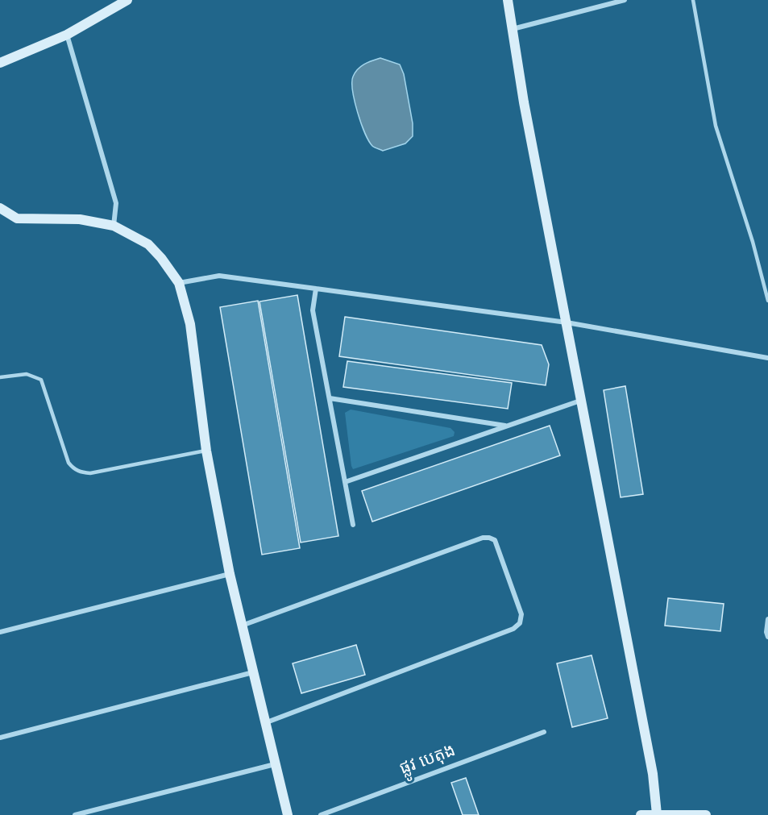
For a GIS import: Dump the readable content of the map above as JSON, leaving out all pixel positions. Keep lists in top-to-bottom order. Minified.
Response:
{"streets":{"street":["ផ្លូវ បេតុង"]}}
